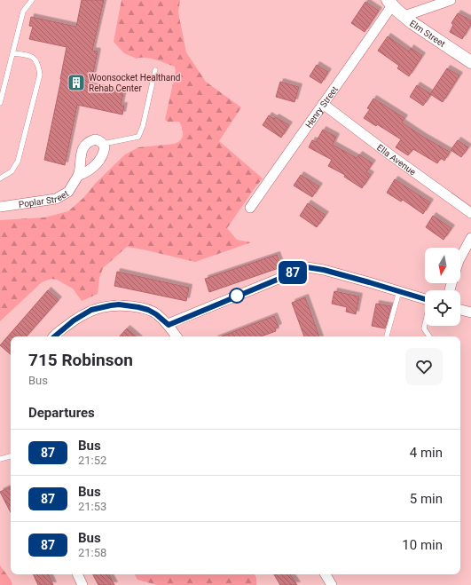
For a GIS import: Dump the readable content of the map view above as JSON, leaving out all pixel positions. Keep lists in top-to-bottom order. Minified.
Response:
{"streets":{"street":["Elm Street","Henry Street","Ella Avenue","Poplar Street"]},"crossings":[["Elm Street","Henry Street"],["Henry Street","Ella Avenue"]],"places":{"building":["Woonsocket Healthand Rehab Center"]},"lines":["bus line 87"],"north":"bottom","page":{"on_map":"87","heading":[["715 Robinson","Bus"],"Departures"],"list":[{"mark":"87","name":"Bus","note":"21:52","value":"4 min"},{"mark":"87","name":"Bus","note":"21:53","value":"5 min"},{"mark":"87","name":"Bus","note":"21:58","value":"10 min"}]}}
